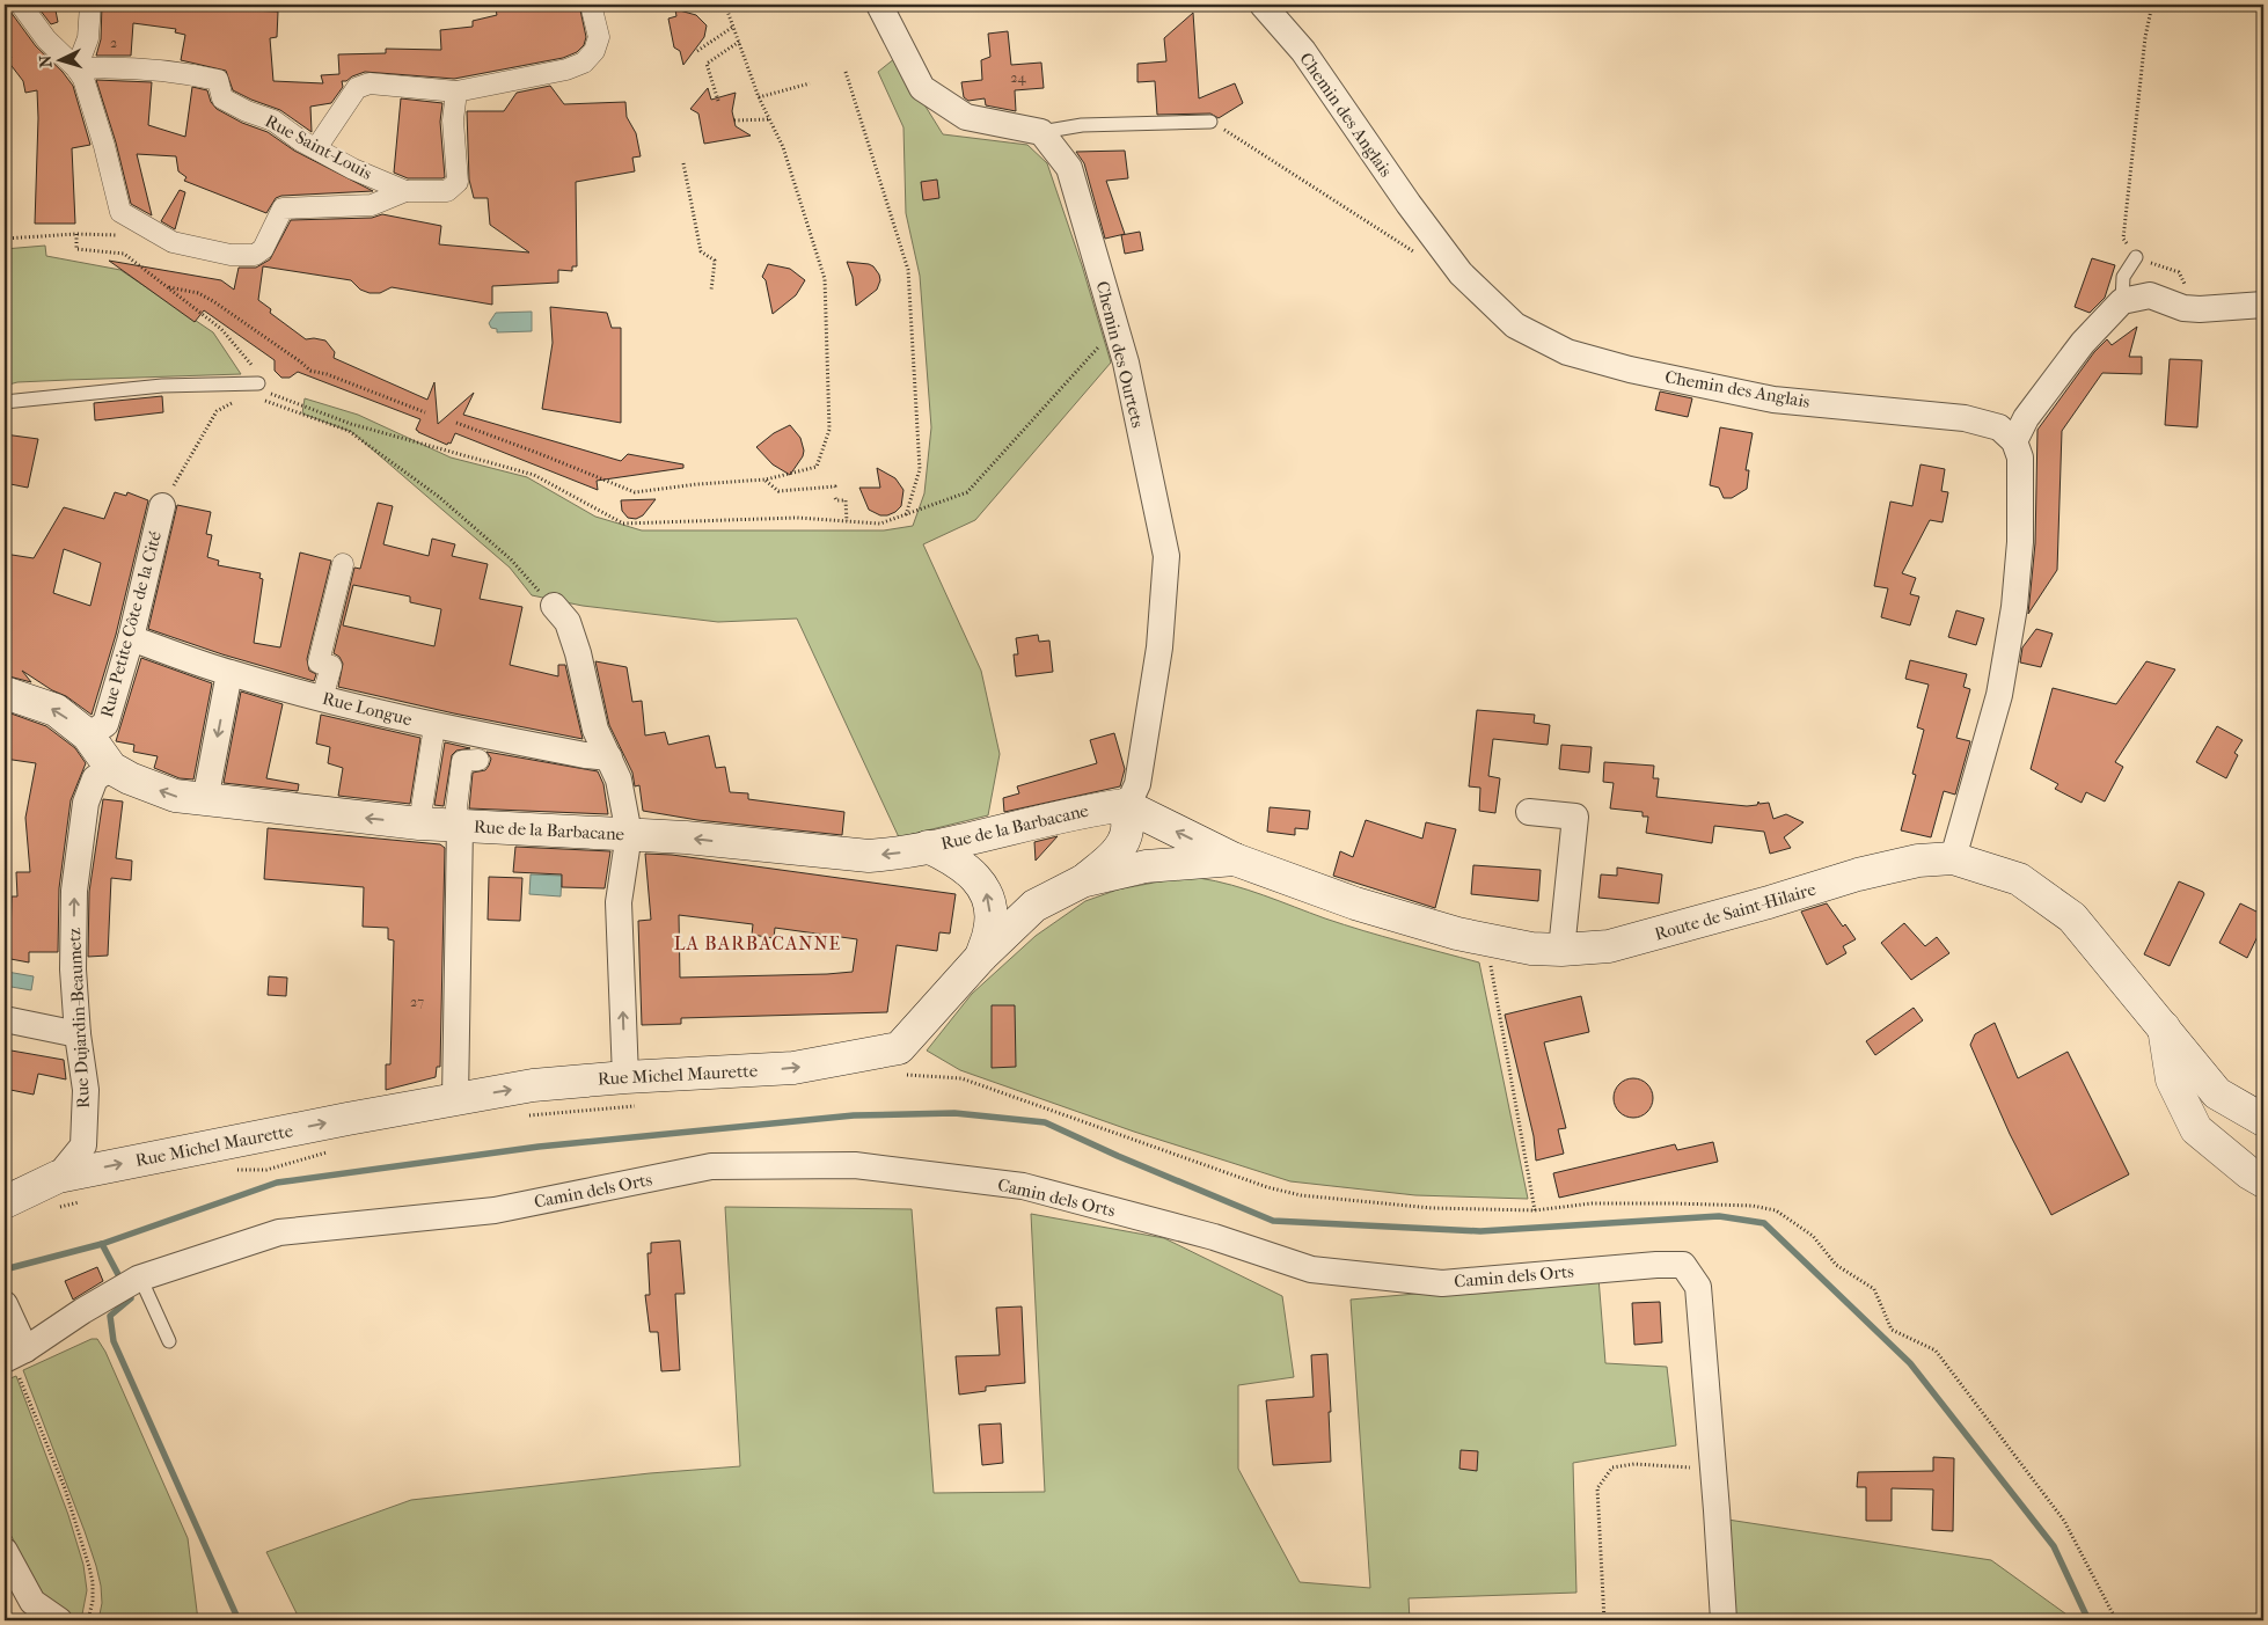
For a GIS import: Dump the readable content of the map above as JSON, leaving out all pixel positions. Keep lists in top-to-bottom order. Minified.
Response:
{"streets":{"main road":["Rue de la Barbacane","Route de Saint-Hilaire","Rue Dujardin-Beaumetz","Rue Michel Maurette"],"street":["Chemin des Anglais","Rue Saint-Louis","Chemin des Ourtets","Rue Petite Côte de la Cité","Rue Longue","Camin dels Orts"]},"crossings":[["Chemin des Ourtets","Rue de la Barbacane"],["Chemin des Ourtets","Route de Saint-Hilaire"],["Rue Petite Côte de la Cité","Rue Longue"],["Rue Petite Côte de la Cité","Rue de la Barbacane"],["Rue de la Barbacane","Route de Saint-Hilaire"],["Rue de la Barbacane","Rue Dujardin-Beaumetz"],["Route de Saint-Hilaire","Rue Michel Maurette"],["Rue Dujardin-Beaumetz","Rue Michel Maurette"]],"one_way":["Rue de la Barbacane","Rue Dujardin-Beaumetz","Rue Michel Maurette"],"districts":["LA BARBACANNE"],"house_numbers":["2","24","27"],"north":"left"}
